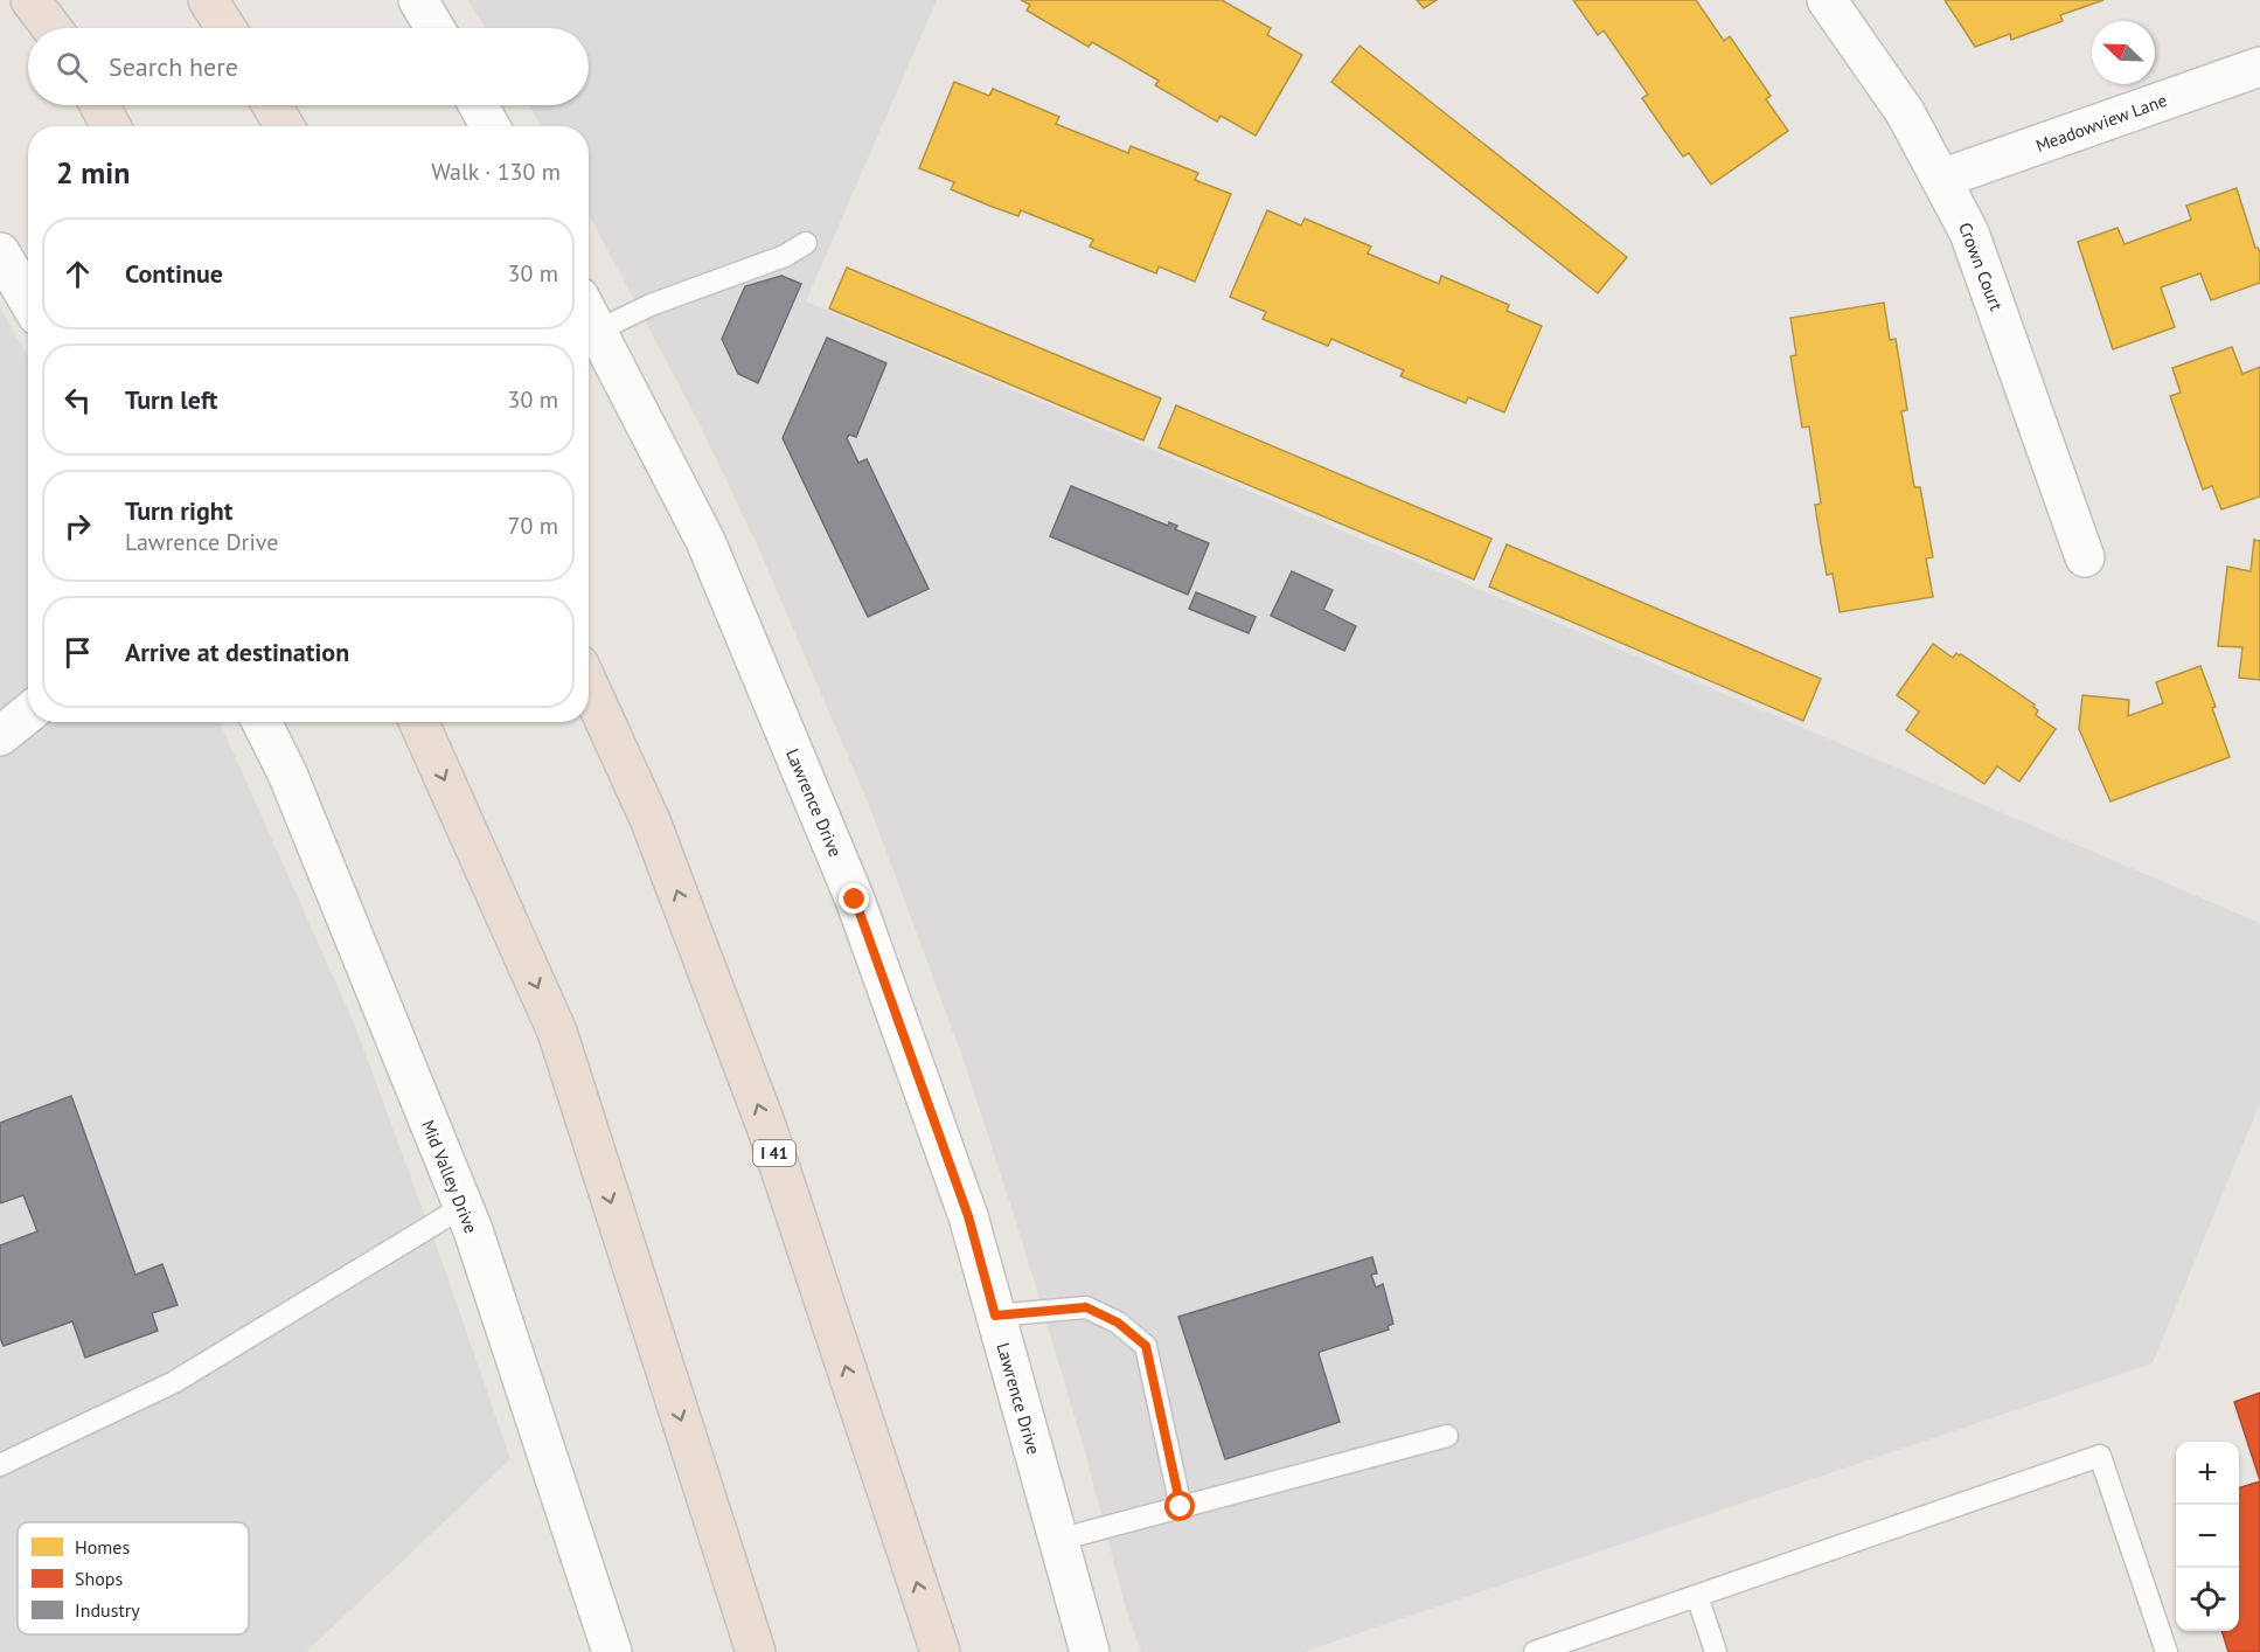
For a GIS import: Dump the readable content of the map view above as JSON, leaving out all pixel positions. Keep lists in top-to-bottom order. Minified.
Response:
{"streets":{"highway":["I 41"],"street":["Meadowview Lane","Crown Court","Lawrence Drive","Mid Valley Drive"]},"crossings":[["Meadowview Lane","Crown Court"]],"legend":["Homes","Shops","Industry"],"north":"top left","page":{"search":"Search here","heading":["2 min","Walk · 130 m"],"list":[["Continue","30 m"],["Turn left","30 m"],["Turn right","Lawrence Drive","70 m"],"Arrive at destination"],"map_buttons":["+","−"]}}
